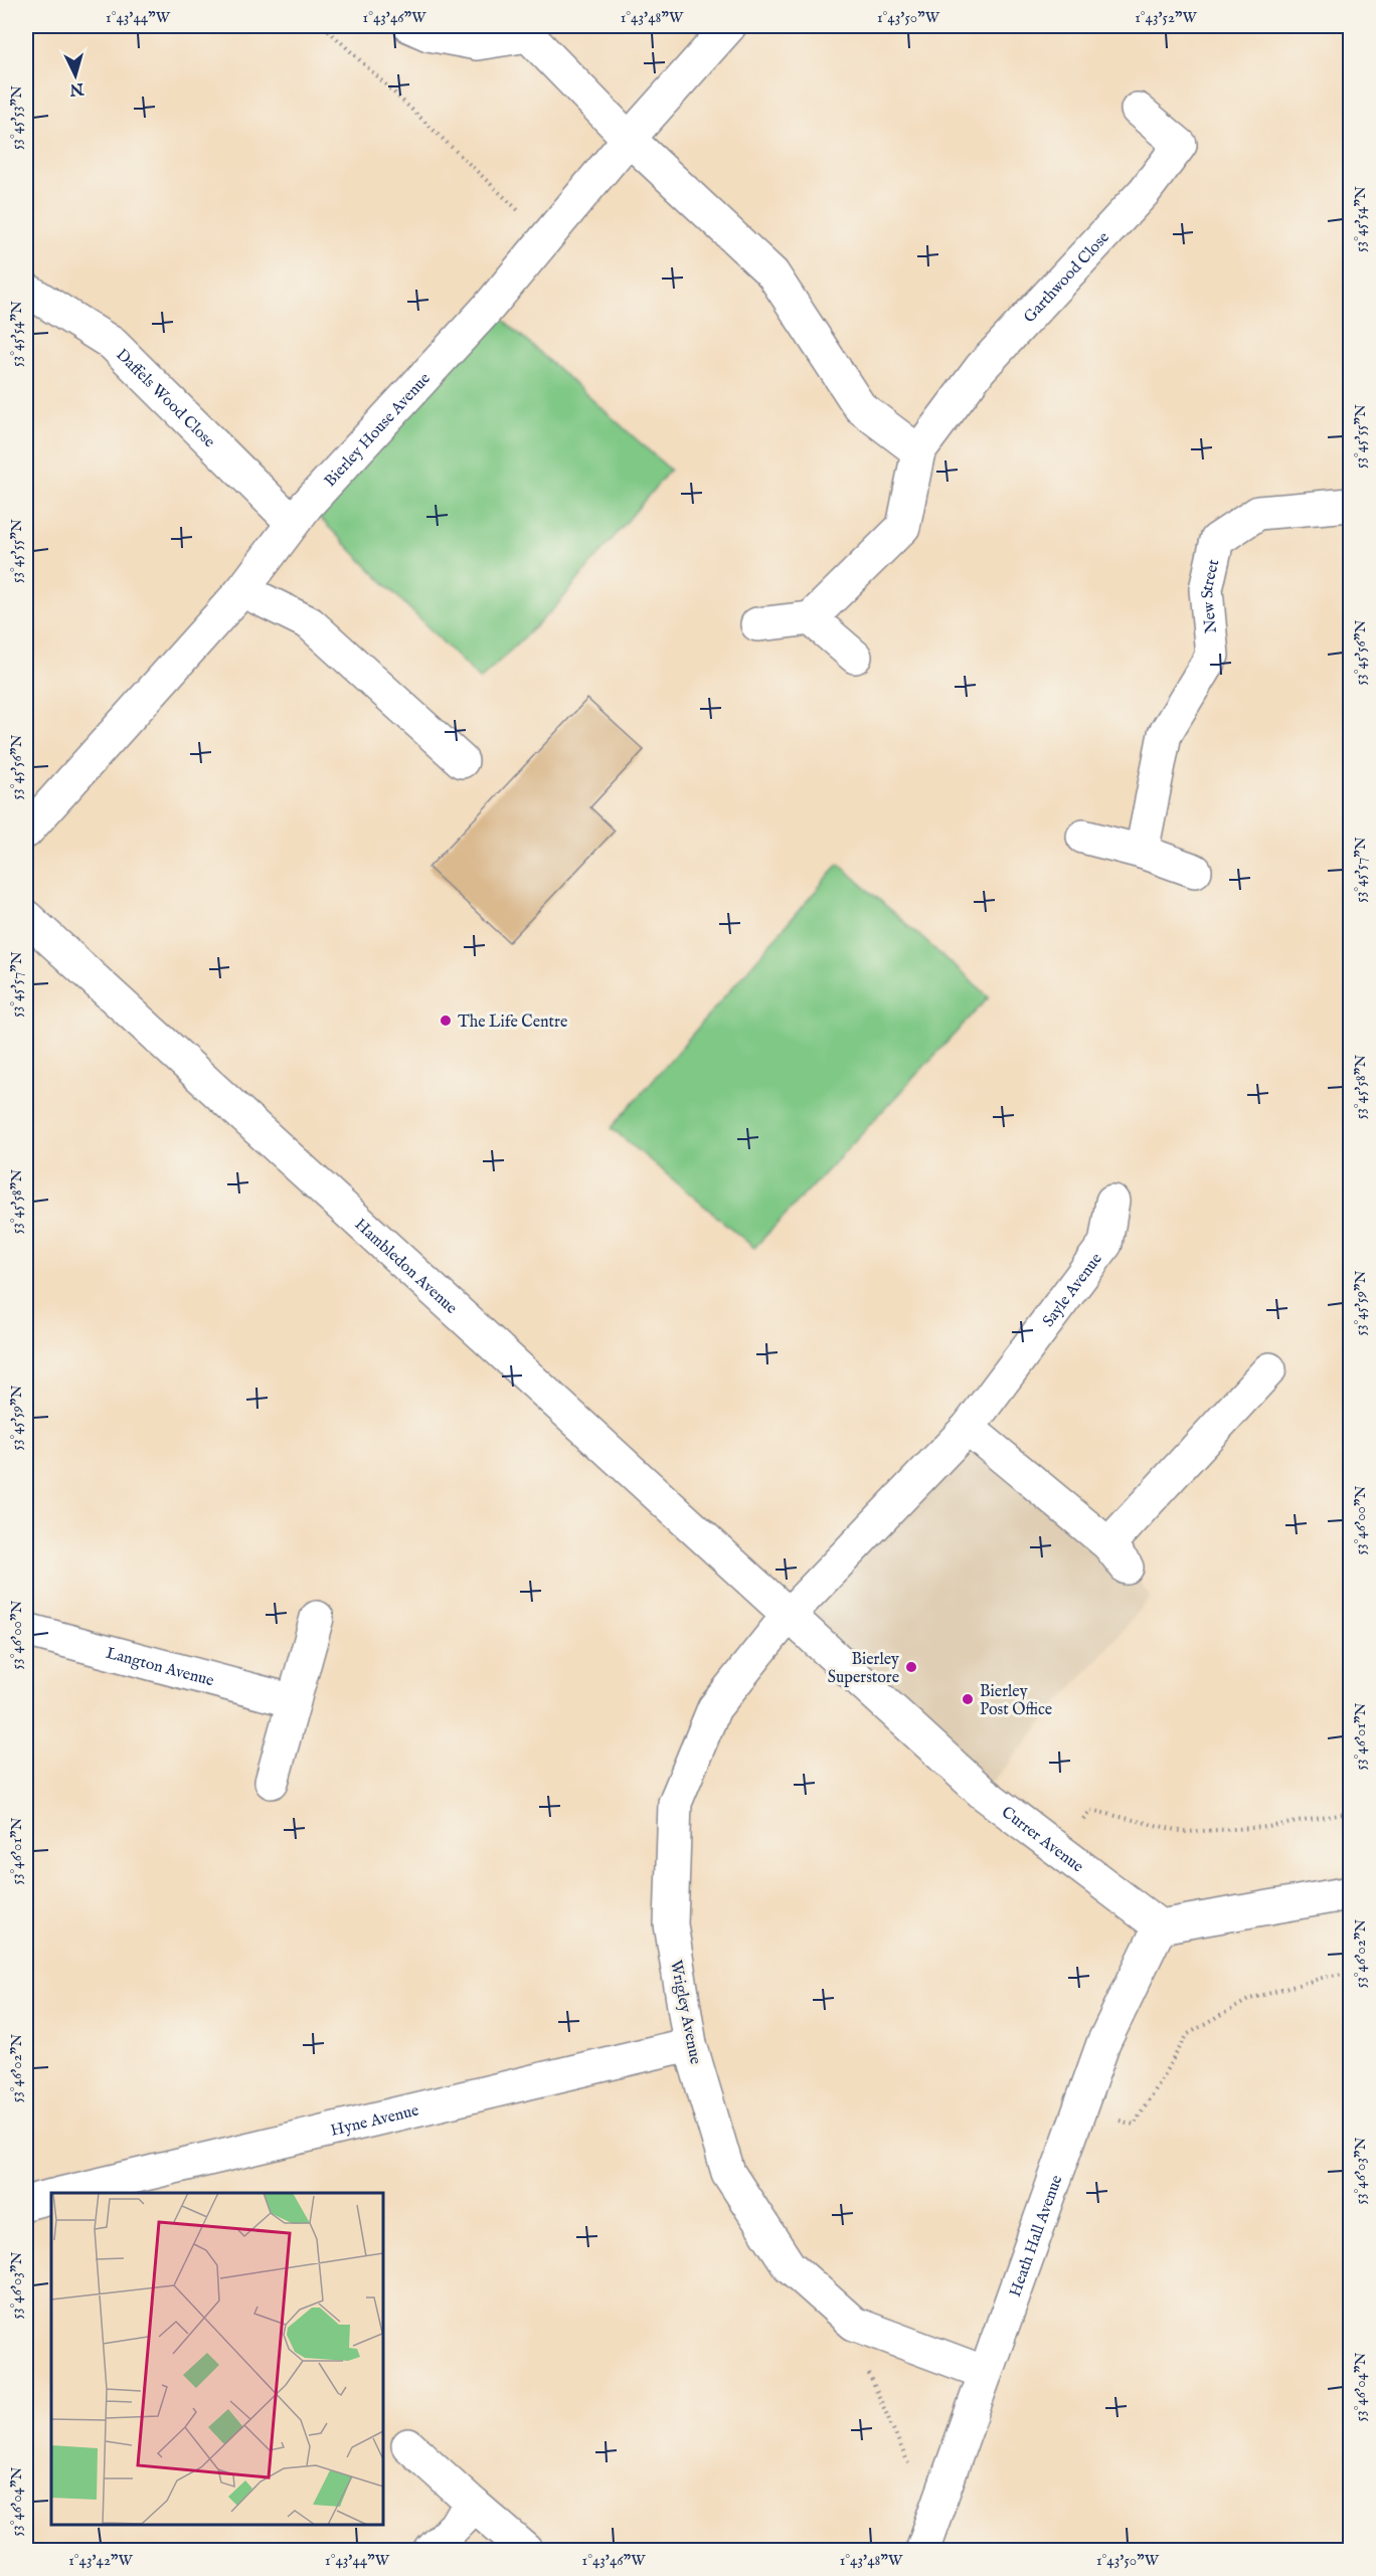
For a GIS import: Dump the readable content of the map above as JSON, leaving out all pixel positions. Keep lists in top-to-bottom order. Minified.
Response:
{"streets":{"street":["Garthwood Close","Daffels Wood Close","Bierley House Avenue","New Street","Hambledon Avenue","Sayle Avenue","Langton Avenue","Currer Avenue","Wrigley Avenue","Hyne Avenue","Heath Hall Avenue"]},"crossings":[["Daffels Wood Close","Bierley House Avenue"],["Hambledon Avenue","Sayle Avenue"],["Hambledon Avenue","Currer Avenue"],["Hambledon Avenue","Wrigley Avenue"],["Sayle Avenue","Currer Avenue"],["Sayle Avenue","Wrigley Avenue"],["Currer Avenue","Wrigley Avenue"],["Currer Avenue","Heath Hall Avenue"],["Wrigley Avenue","Hyne Avenue"],["Wrigley Avenue","Heath Hall Avenue"]],"places":["The Life Centre","Bierley Superstore","Bierley Post Office"],"north":"bottom","coordinates":["1°43'44\"W","1°43'46\"W","1°43'48\"W","1°43'50\"W","1°43'52\"W","53°45'53\"N","53°45'54\"N","53°45'55\"N","53°45'56\"N","53°45'57\"N","53°45'58\"N","53°45'59\"N","53°46'00\"N","53°46'01\"N","53°46'02\"N","53°46'03\"N","53°46'04\"N","1°43'42\"W"]}
